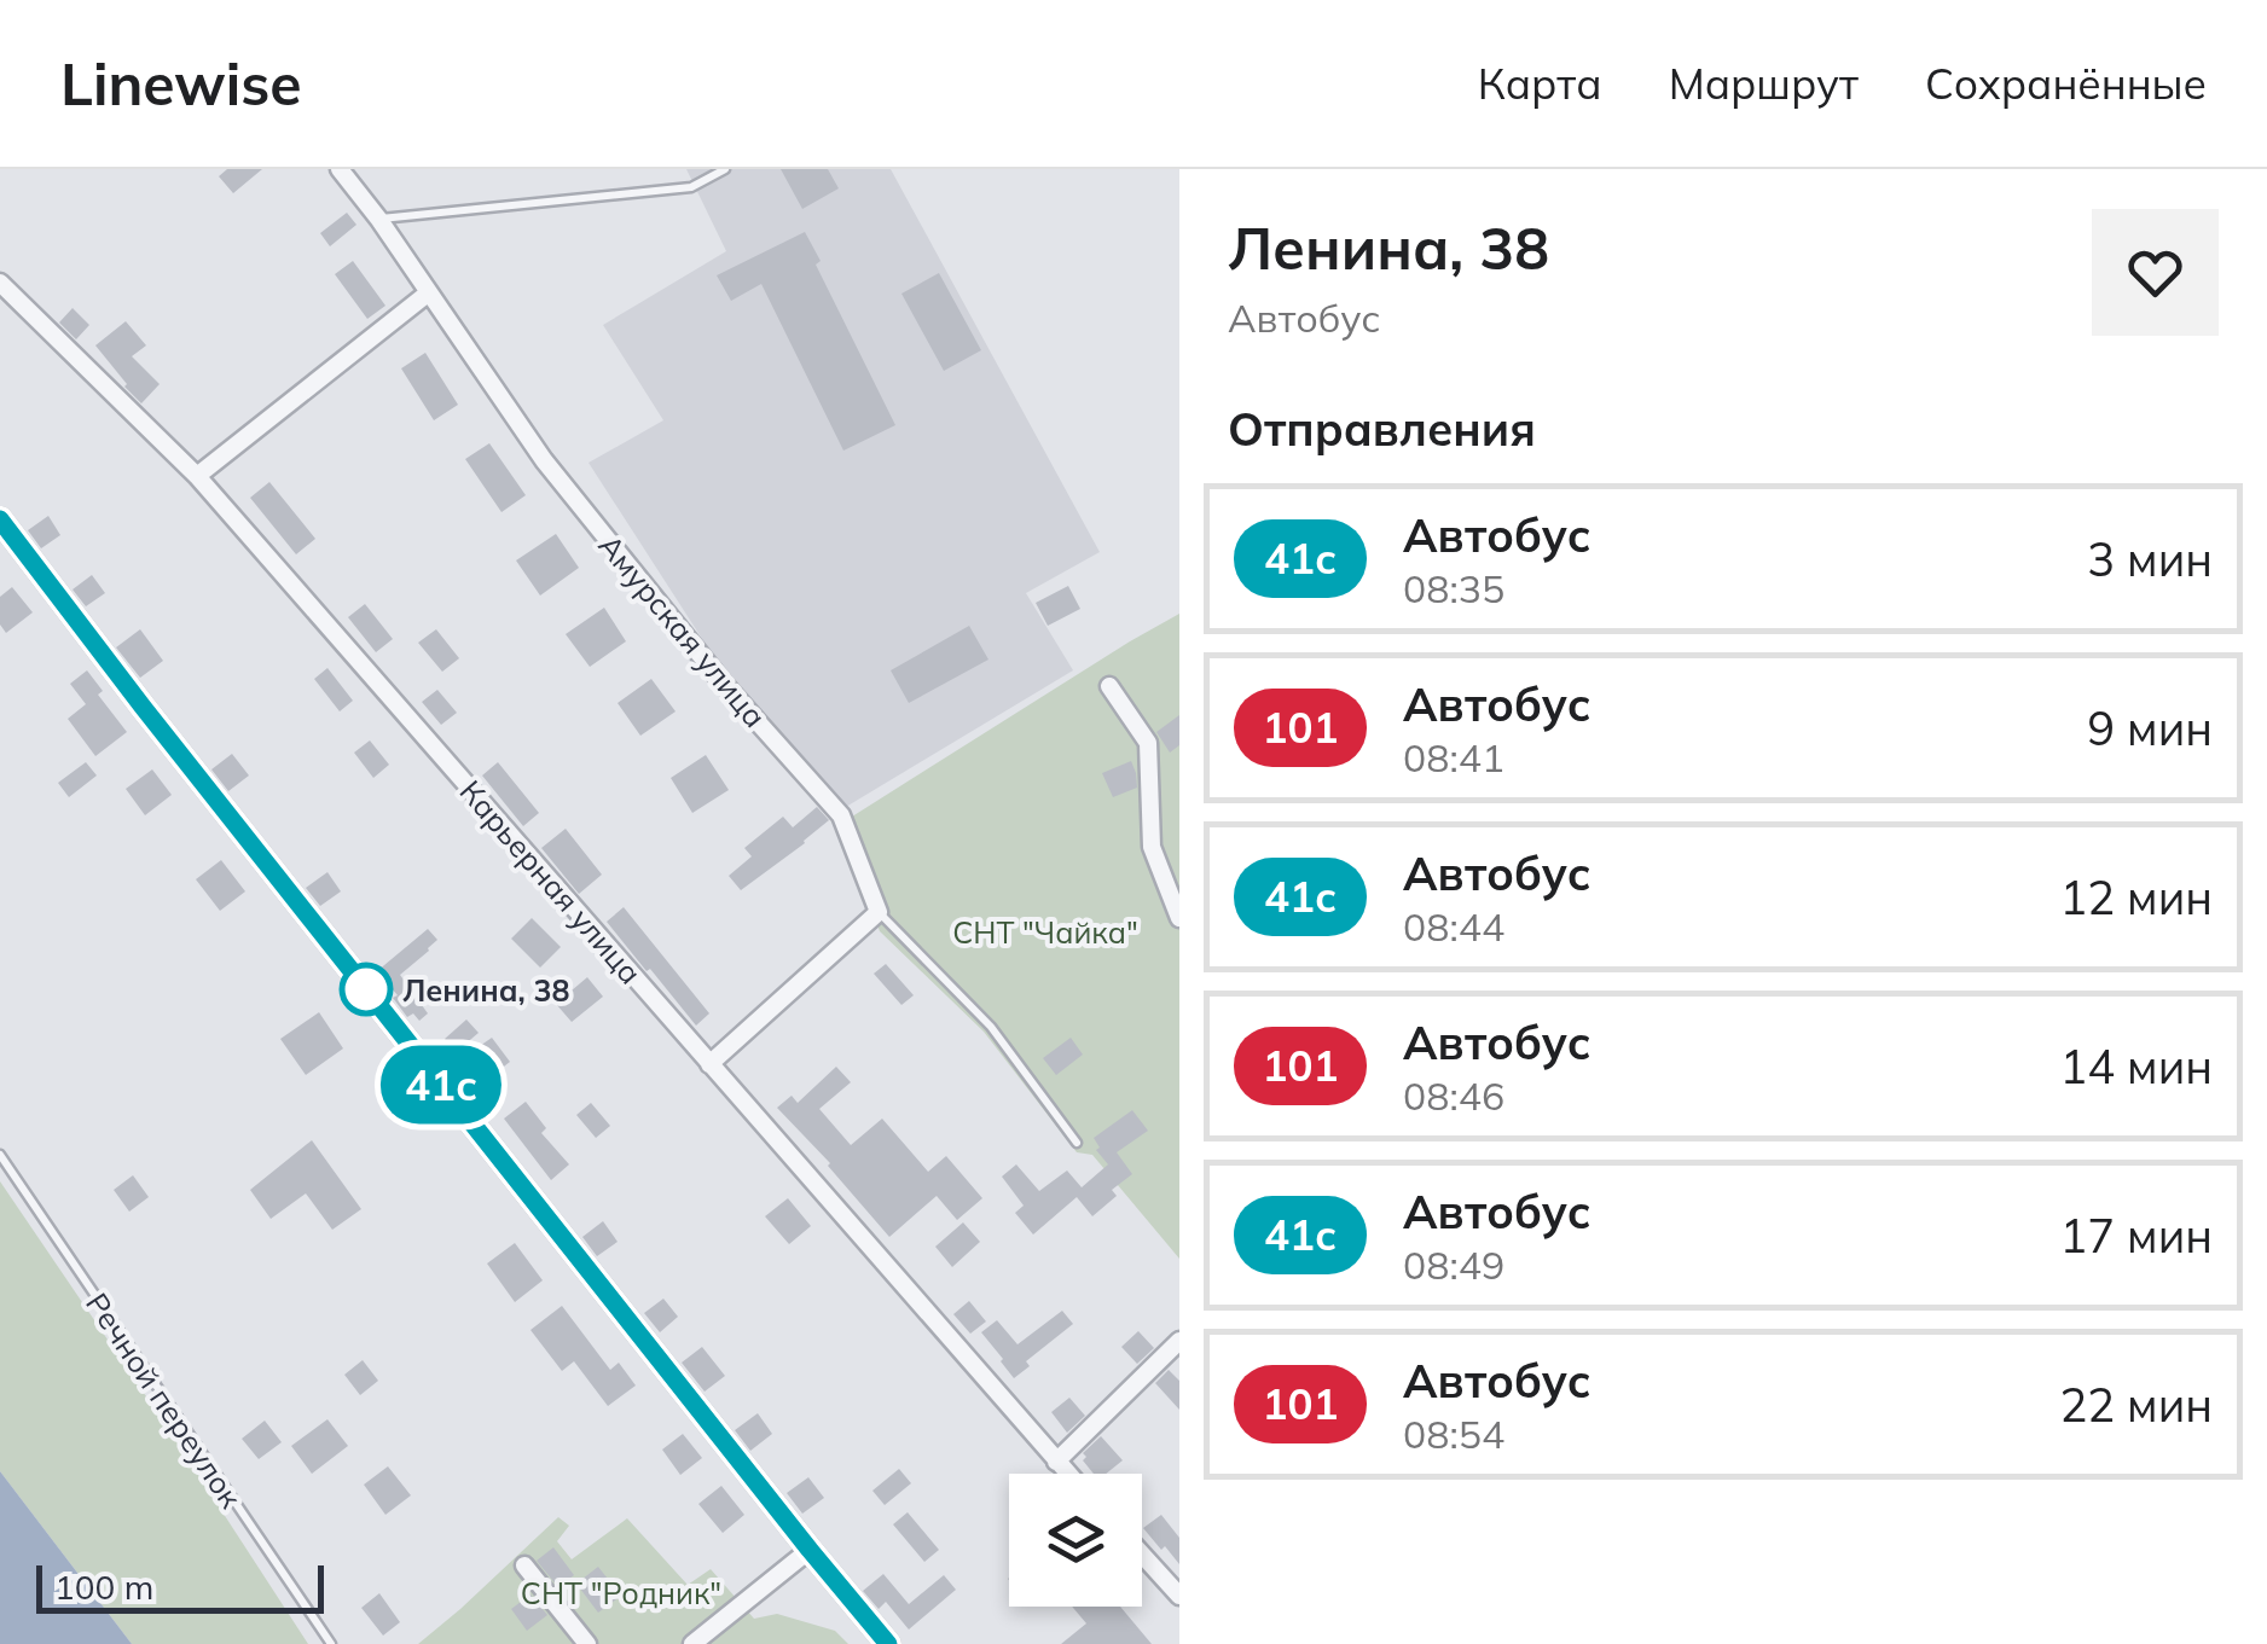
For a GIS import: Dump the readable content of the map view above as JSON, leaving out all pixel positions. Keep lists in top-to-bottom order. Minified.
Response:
{"streets":{"street":["Амурская улица","Карьерная улица"],"lane":["Речной переулок"]},"parks":["СНТ \"Чайка\"","СНТ \"Родник\""],"places":["Ленина, 38"],"lines":["bus line 41с"],"scale_bar":"100 m","page":{"header":"Linewise","nav":["Карта","Маршрут","Сохранённые"],"on_map":"41с","heading":[["Ленина, 38","Автобус"],"Отправления"],"list":[{"mark":"41с","name":"Автобус","note":"08:35","value":"3 мин"},{"mark":"101","name":"Автобус","note":"08:41","value":"9 мин"},{"mark":"41с","name":"Автобус","note":"08:44","value":"12 мин"},{"mark":"101","name":"Автобус","note":"08:46","value":"14 мин"},{"mark":"41с","name":"Автобус","note":"08:49","value":"17 мин"},{"mark":"101","name":"Автобус","note":"08:54","value":"22 мин"}],"scale":"100 m"}}
